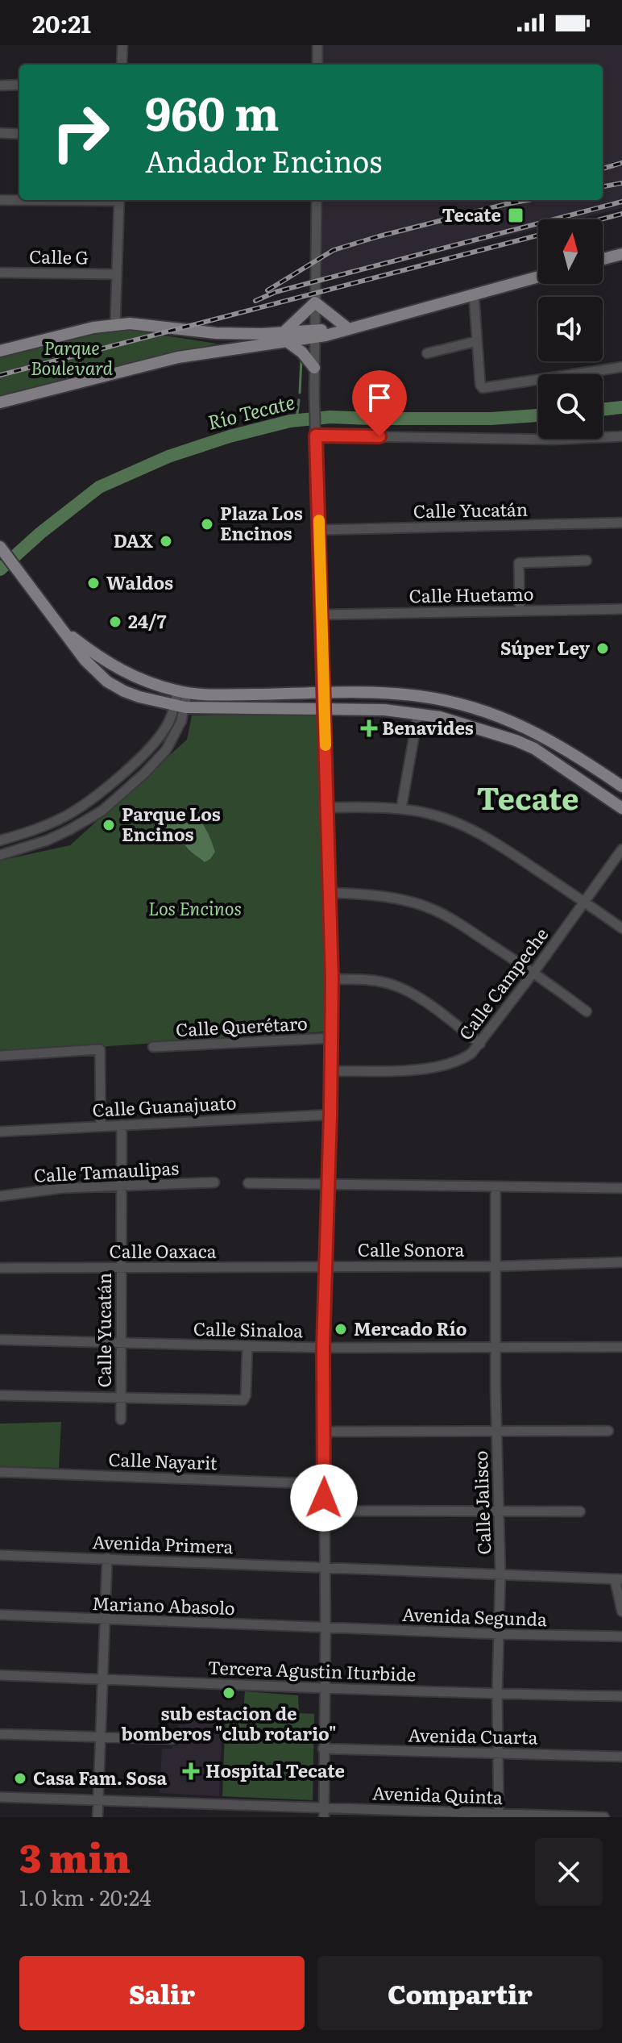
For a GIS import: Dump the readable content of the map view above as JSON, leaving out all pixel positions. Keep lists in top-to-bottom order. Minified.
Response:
{"streets":{"street":["Calle G","Calle Yucatán","Calle Huetamo","Calle Campeche","Calle Querétaro","Calle Guanajuato","Calle Tamaulipas","Calle Sonora","Calle Oaxaca","Calle Sinaloa","Calle Nayarit","Calle Jalisco","Avenida Primera","Mariano Abasolo","Avenida Segunda","Tercera Agustin Iturbide","Avenida Cuarta","Avenida Quinta"]},"crossings":[["Calle Yucatán","Calle Guanajuato"],["Calle Yucatán","Calle Tamaulipas"],["Calle Yucatán","Calle Oaxaca"],["Calle Yucatán","Calle Sinaloa"],["Calle Sonora","Calle Oaxaca"],["Calle Sonora","Calle Jalisco"],["Calle Sinaloa","Calle Jalisco"],["Calle Jalisco","Avenida Primera"],["Calle Jalisco","Avenida Segunda"],["Calle Jalisco","Tercera Agustin Iturbide"],["Calle Jalisco","Avenida Cuarta"],["Calle Jalisco","Avenida Quinta"],["Mariano Abasolo","Avenida Segunda"]],"districts":["Tecate"],"water":["Río Tecate"],"parks":["Parque Boulevard","Los Encinos"],"places":{"transit":["Tecate"],"other":["Plaza Los Encinos","DAX","Waldos","24/7","Súper Ley","Parque Los Encinos","Mercado Río","sub estacion de bomberos \"club rotario\"","Casa Fam. Sosa"],"health":["Benavides","Hospital Tecate"]},"north":"top","page":{"status":"20:21","turn":["960 m","Andador Encinos"],"heading":["3 min","1.0 km · 20:24"],"buttons":["Salir","Compartir"]}}
